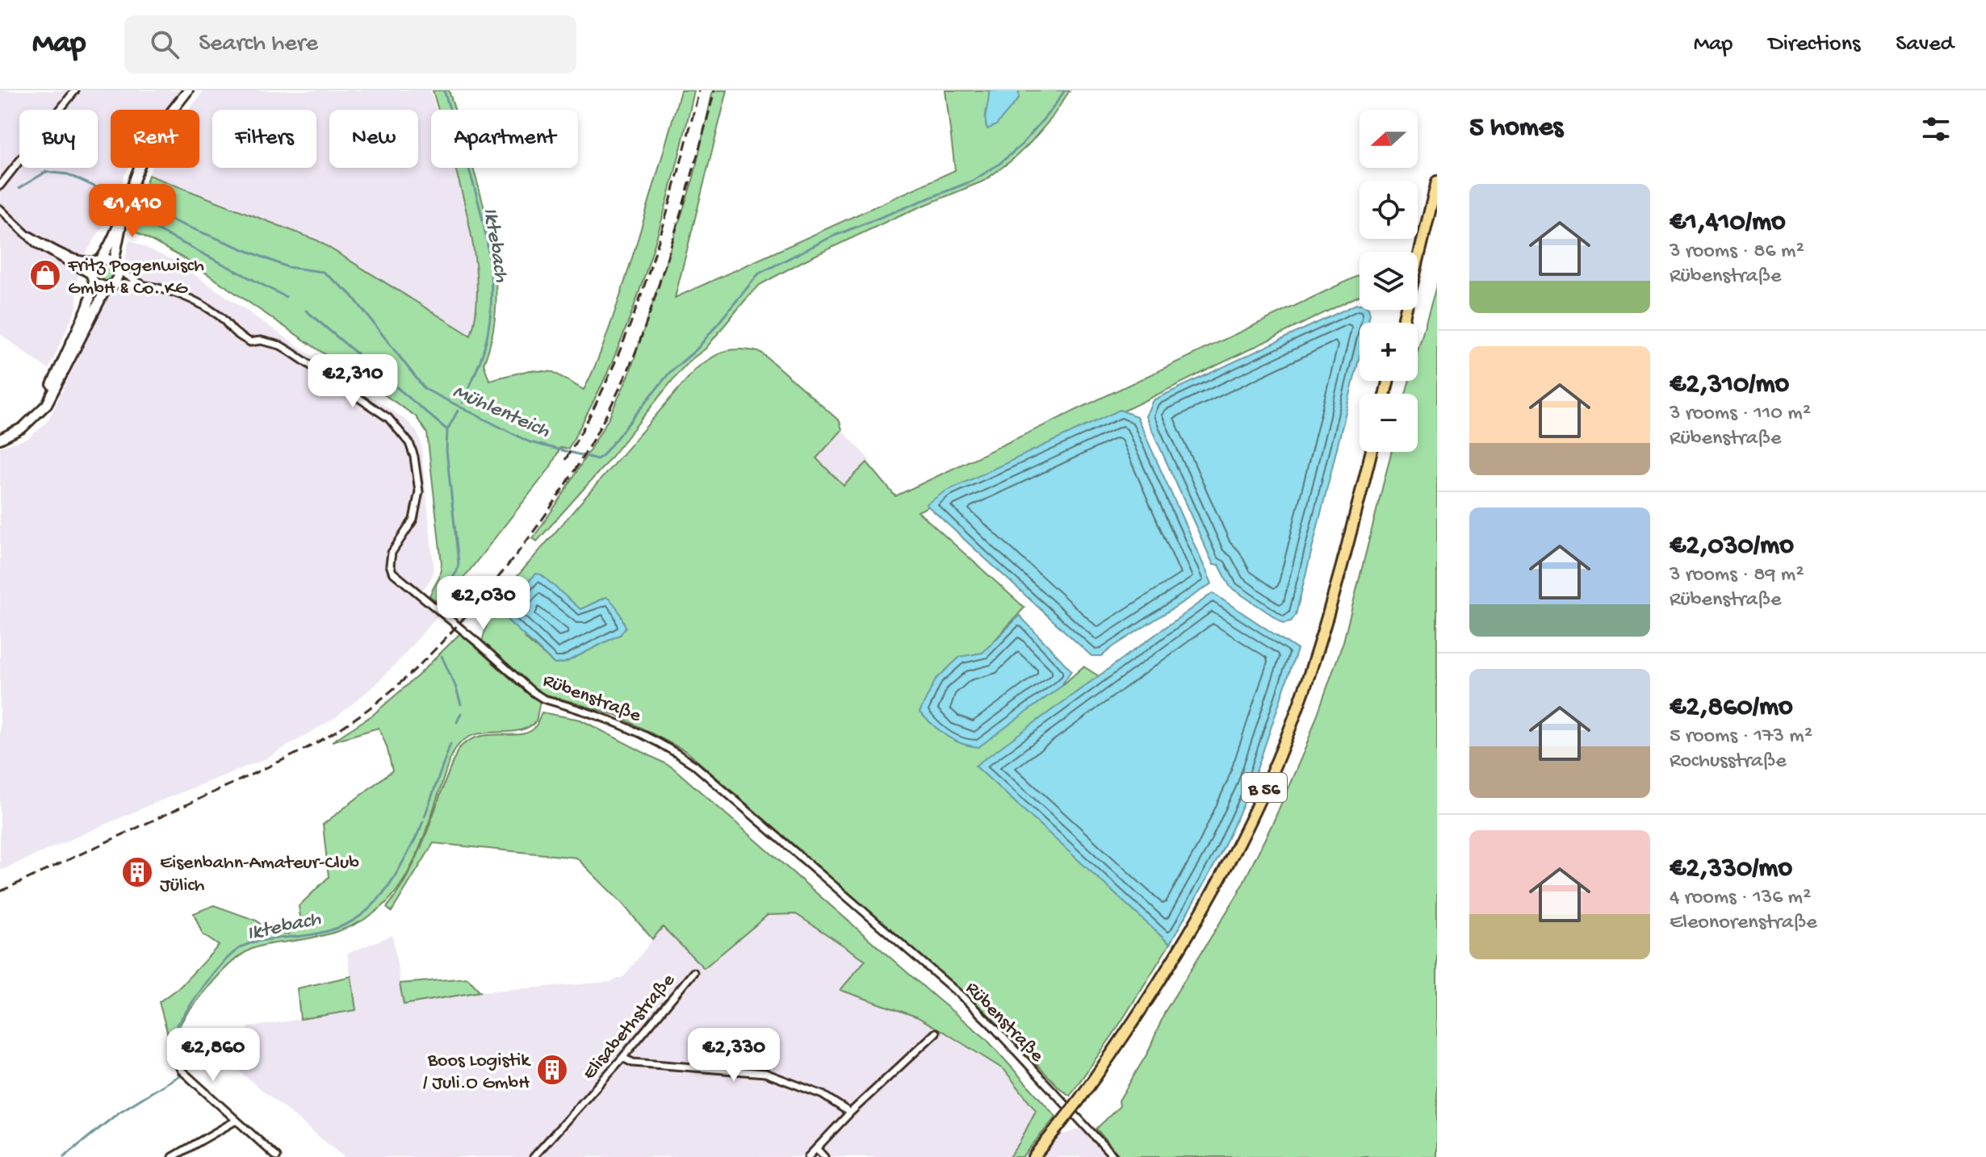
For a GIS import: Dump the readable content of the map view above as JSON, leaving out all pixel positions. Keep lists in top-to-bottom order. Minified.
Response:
{"streets":{"main road":["B 56"],"street":["Rübenstraße","Elisabethstraße"]},"water":["Iktebach","Mühlenteich"],"places":{"shop":["Fritz Pogenwisch GmbH & Co. KG"],"building":["Eisenbahn-Amateur-Club Jülich","Boos Logistik / Juli.O GmbH"]},"north":"left","page":{"header":"Map","search":"Search here","nav":["Map","Directions","Saved"],"heading":"5 homes","map_buttons":["+","−"],"chip":["Buy","Rent","Filters","New","Apartment"],"list":[{"name":"€1,410/mo","note":"3 rooms · 86 m² · Rübenstraße"},{"name":"€2,310/mo","note":"3 rooms · 110 m² · Rübenstraße"},{"name":"€2,030/mo","note":"3 rooms · 89 m² · Rübenstraße"},{"name":"€2,860/mo","note":"5 rooms · 173 m² · Rochusstraße"},{"name":"€2,330/mo","note":"4 rooms · 136 m² · Eleonorenstraße"}],"price":["€1,410","€2,310","€2,030","€2,860","€2,330"]}}
